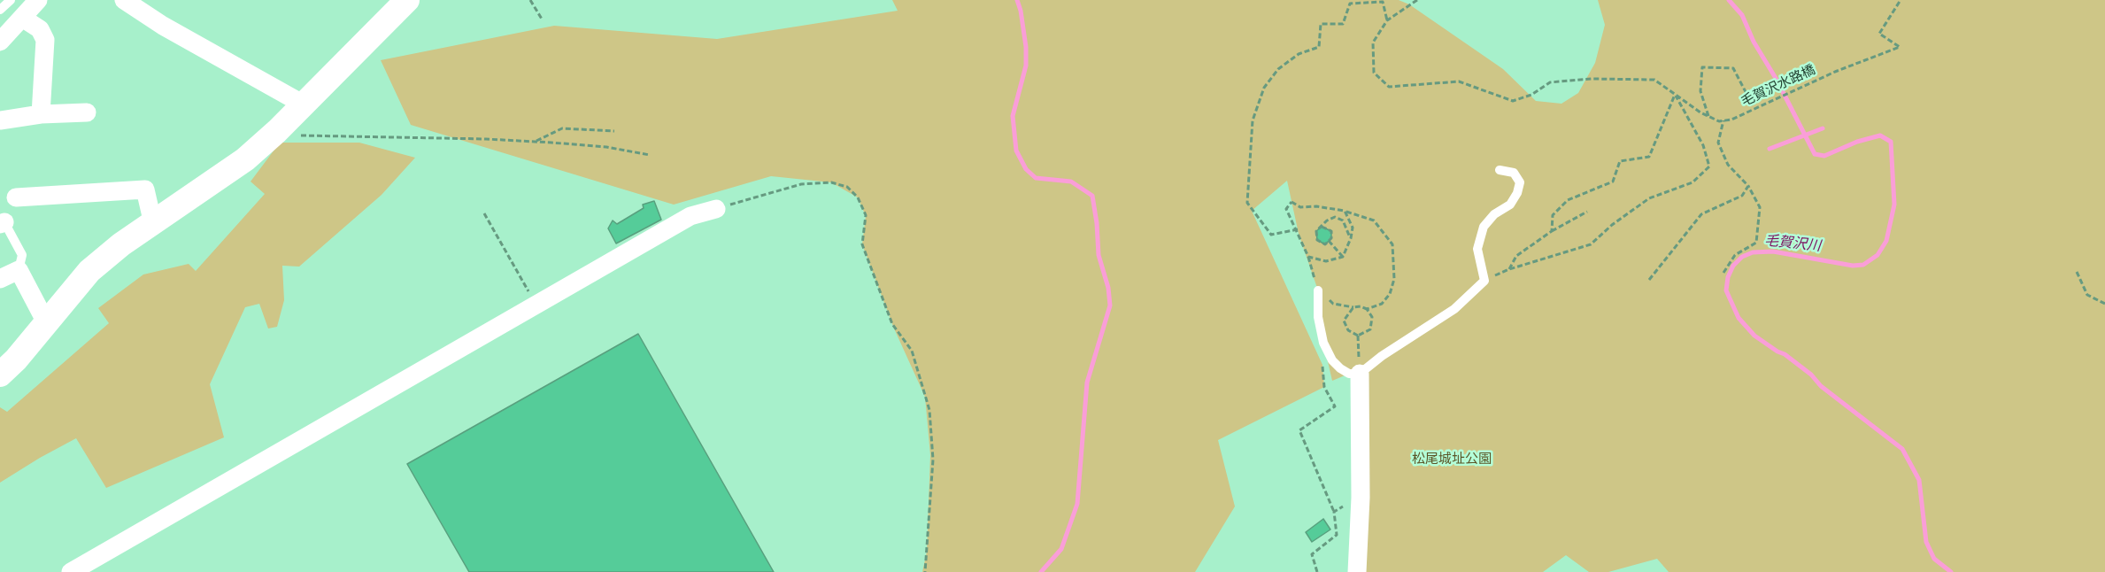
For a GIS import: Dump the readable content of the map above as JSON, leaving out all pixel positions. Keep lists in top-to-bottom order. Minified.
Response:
{"streets":{"path":["毛賀沢水路橋"]},"water":["毛賀沢川"],"parks":["松尾城址公園"]}
